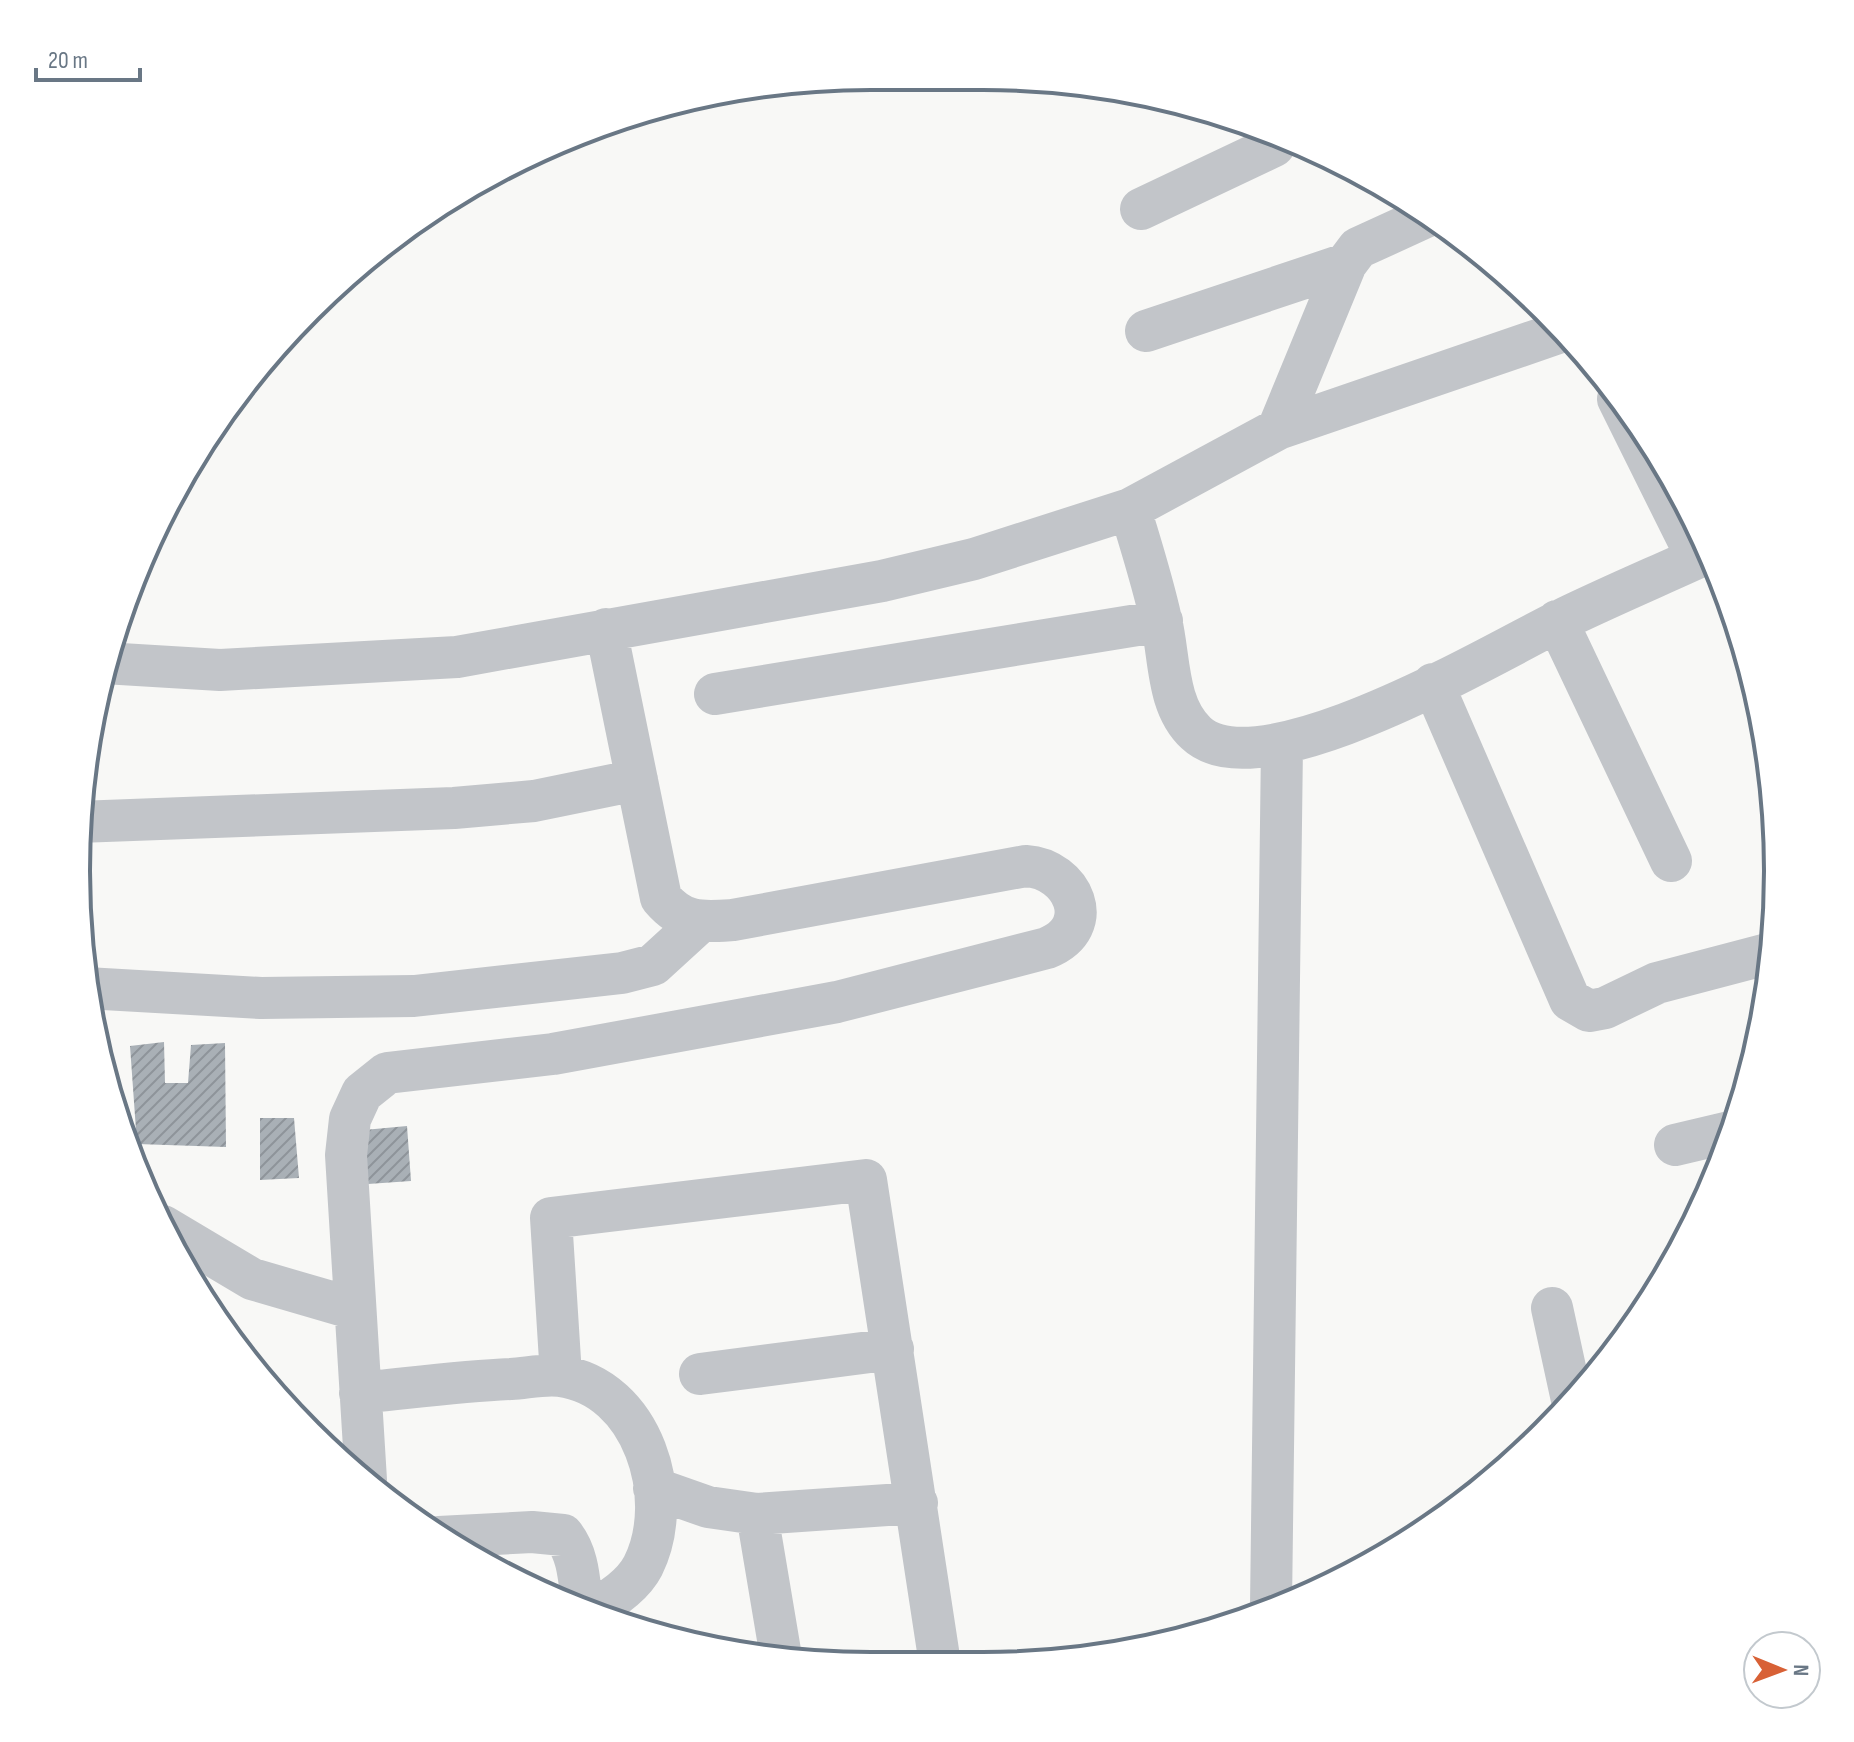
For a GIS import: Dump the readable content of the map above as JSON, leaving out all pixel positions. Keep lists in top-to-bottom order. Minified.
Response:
{"scale_bar":"20 m","north":"right"}
